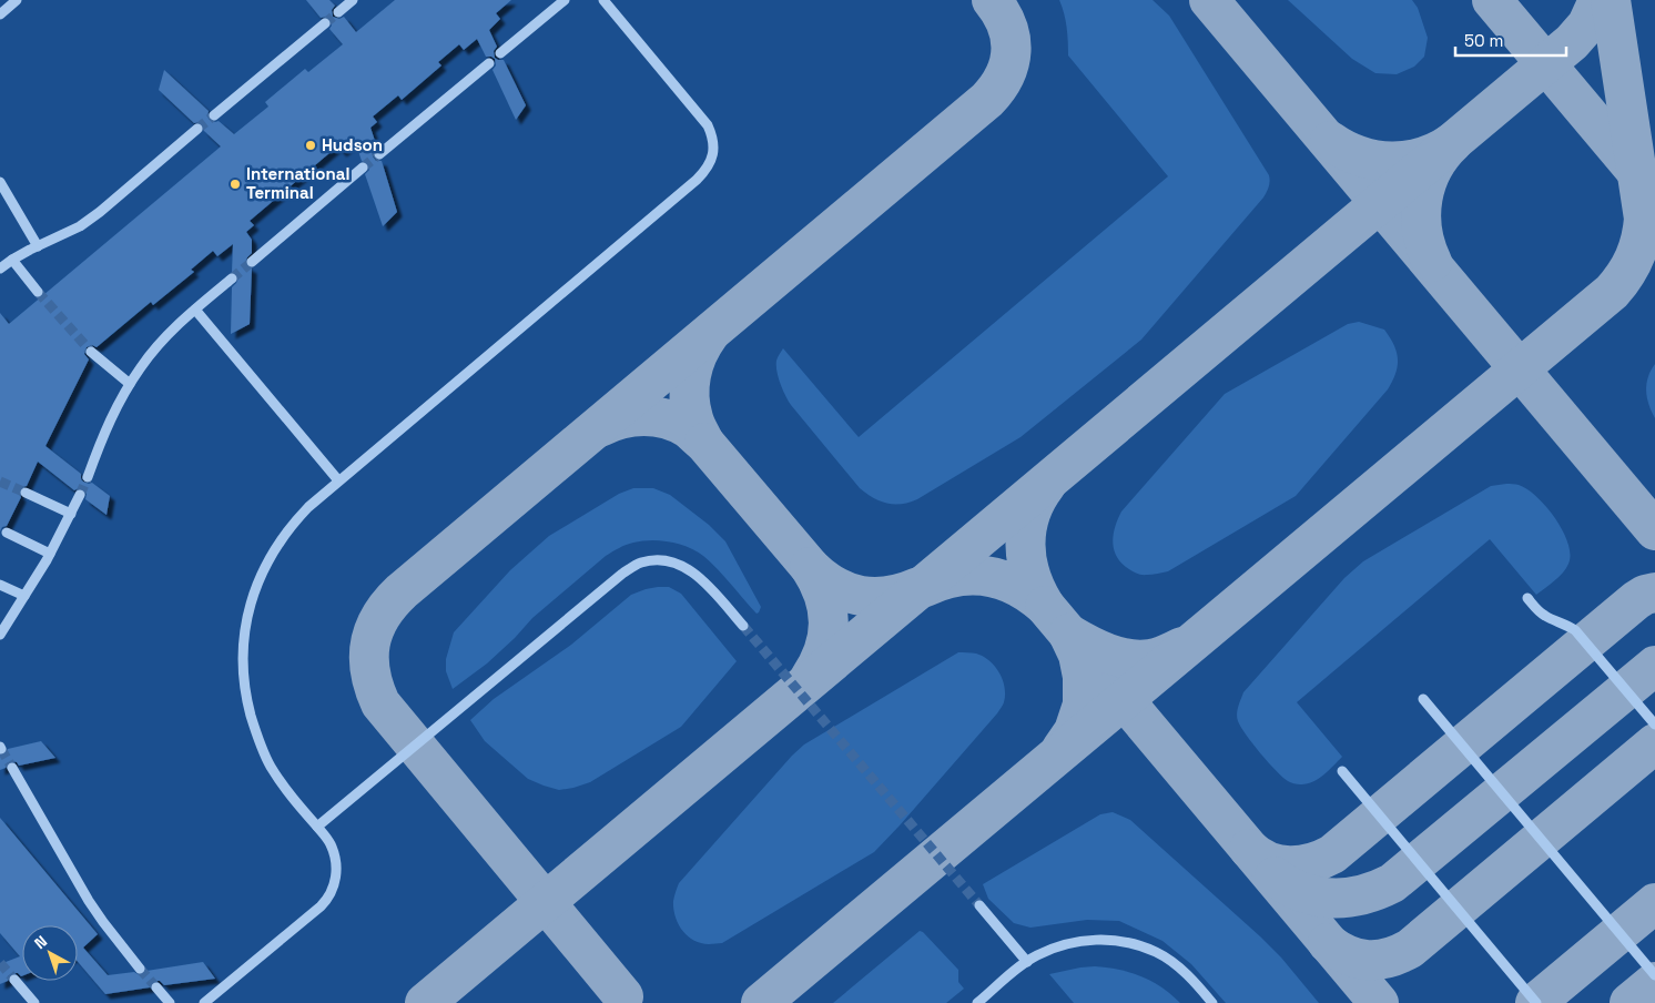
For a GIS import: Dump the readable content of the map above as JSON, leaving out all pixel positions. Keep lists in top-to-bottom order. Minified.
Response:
{"places":["Hudson","International Terminal"],"scale_bar":"50 m","north":"top left"}
